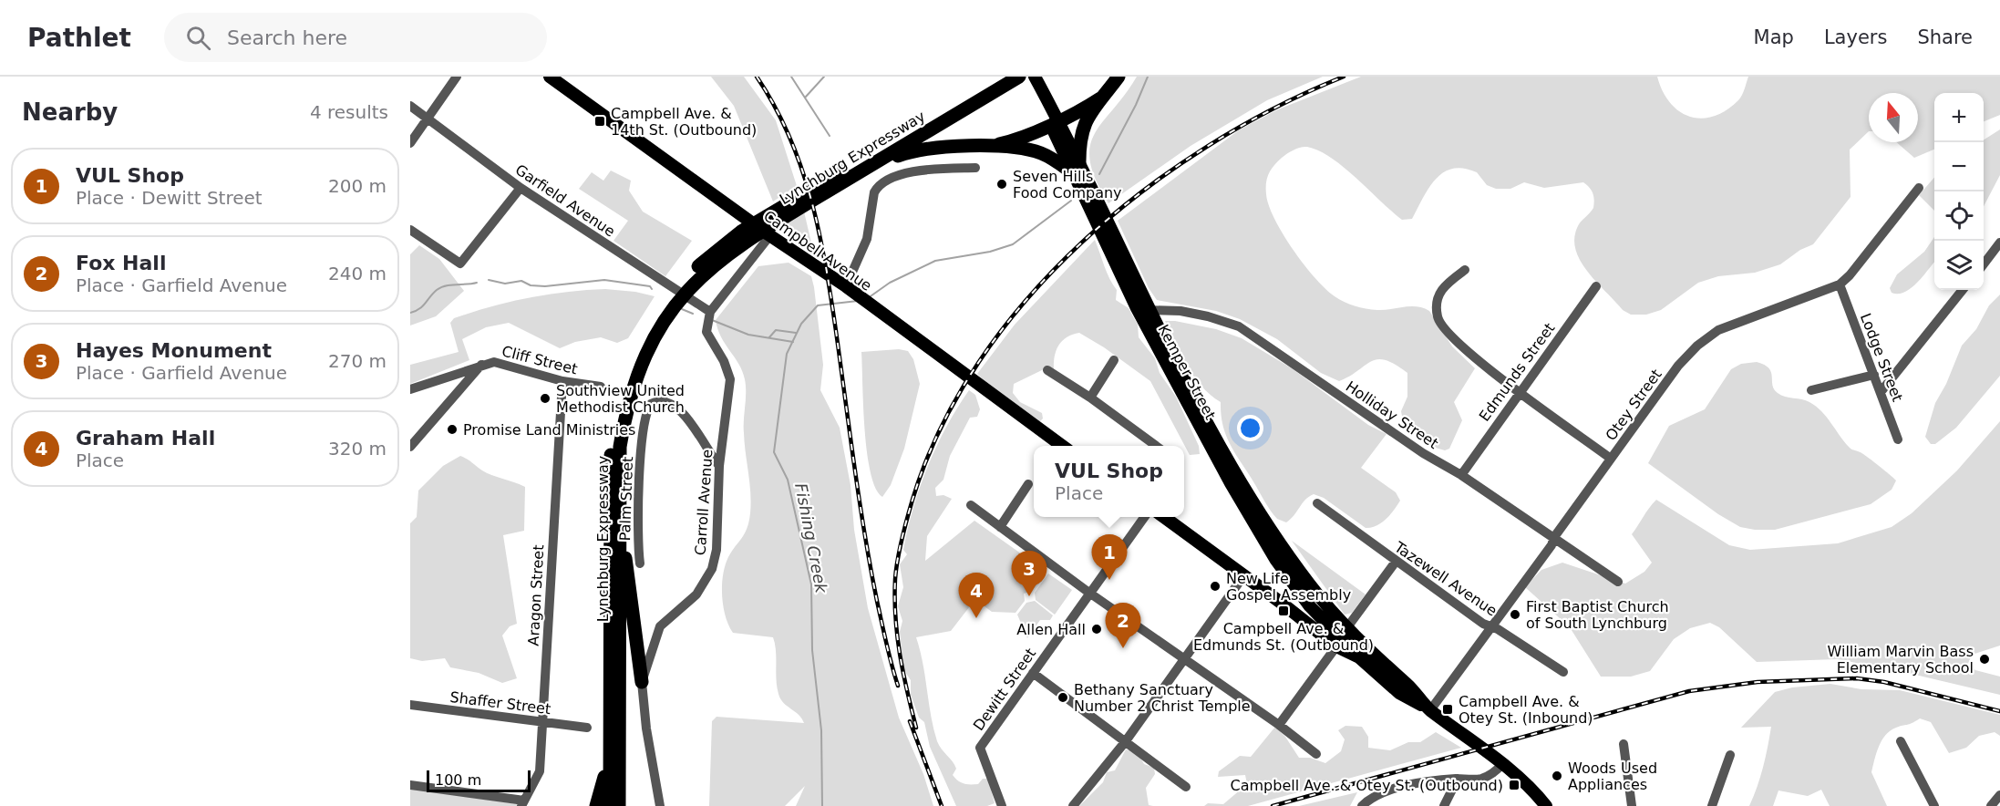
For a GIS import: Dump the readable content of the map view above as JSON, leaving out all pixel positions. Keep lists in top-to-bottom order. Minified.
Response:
{"streets":{"highway":["Lynchburg Expressway"],"main road":["Campbell Avenue","Kemper Street"],"street":["Garfield Avenue","Lodge Street","Cliff Street","Edmunds Street","Otey Street","Holliday Street","Palm Street","Carroll Avenue","Tazewell Avenue","Aragon Street","Dewitt Street","Shaffer Street"]},"crossings":[["Lynchburg Expressway","Kemper Street"],["Garfield Avenue","Carroll Avenue"],["Lodge Street","Otey Street"],["Cliff Street","Aragon Street"],["Kemper Street","Holliday Street"],["Edmunds Street","Holliday Street"],["Otey Street","Holliday Street"],["Otey Street","Tazewell Avenue"],["Palm Street","Carroll Avenue"],["Aragon Street","Shaffer Street"]],"water":["Fishing Creek"],"places":{"transit":["Campbell Ave. & 14th St. (Outbound)","Campbell Ave. & Edmunds St. (Outbound)","Campbell Ave. & Otey St. (Inbound)","Campbell Ave. & Otey St. (Outbound)"],"other":["Seven Hills Food Company","Southview United Methodist Church","Promise Land Ministries","New Life Gospel Assembly","First Baptist Church of South Lynchburg","Allen Hall","William Marvin Bass Elementary School","Bethany Sanctuary Number 2 Christ Temple","Woods Used Appliances"]},"scale_bar":"100 m","north":"top","page":{"header":"Pathlet","search":"Search here","nav":["Map","Layers","Share"],"heading":["Nearby","4 results"],"map_buttons":["+","−"],"list":[{"mark":"1","name":"VUL Shop","note":"Place · Dewitt Street","value":"200 m"},{"mark":"2","name":"Fox Hall","note":"Place · Garfield Avenue","value":"240 m"},{"mark":"3","name":"Hayes Monument","note":"Place · Garfield Avenue","value":"270 m"},{"mark":"4","name":"Graham Hall","note":"Place","value":"320 m"}],"popup":["VUL Shop","Place"],"pins":["1","3","4","2"],"scale":"100 m"}}
